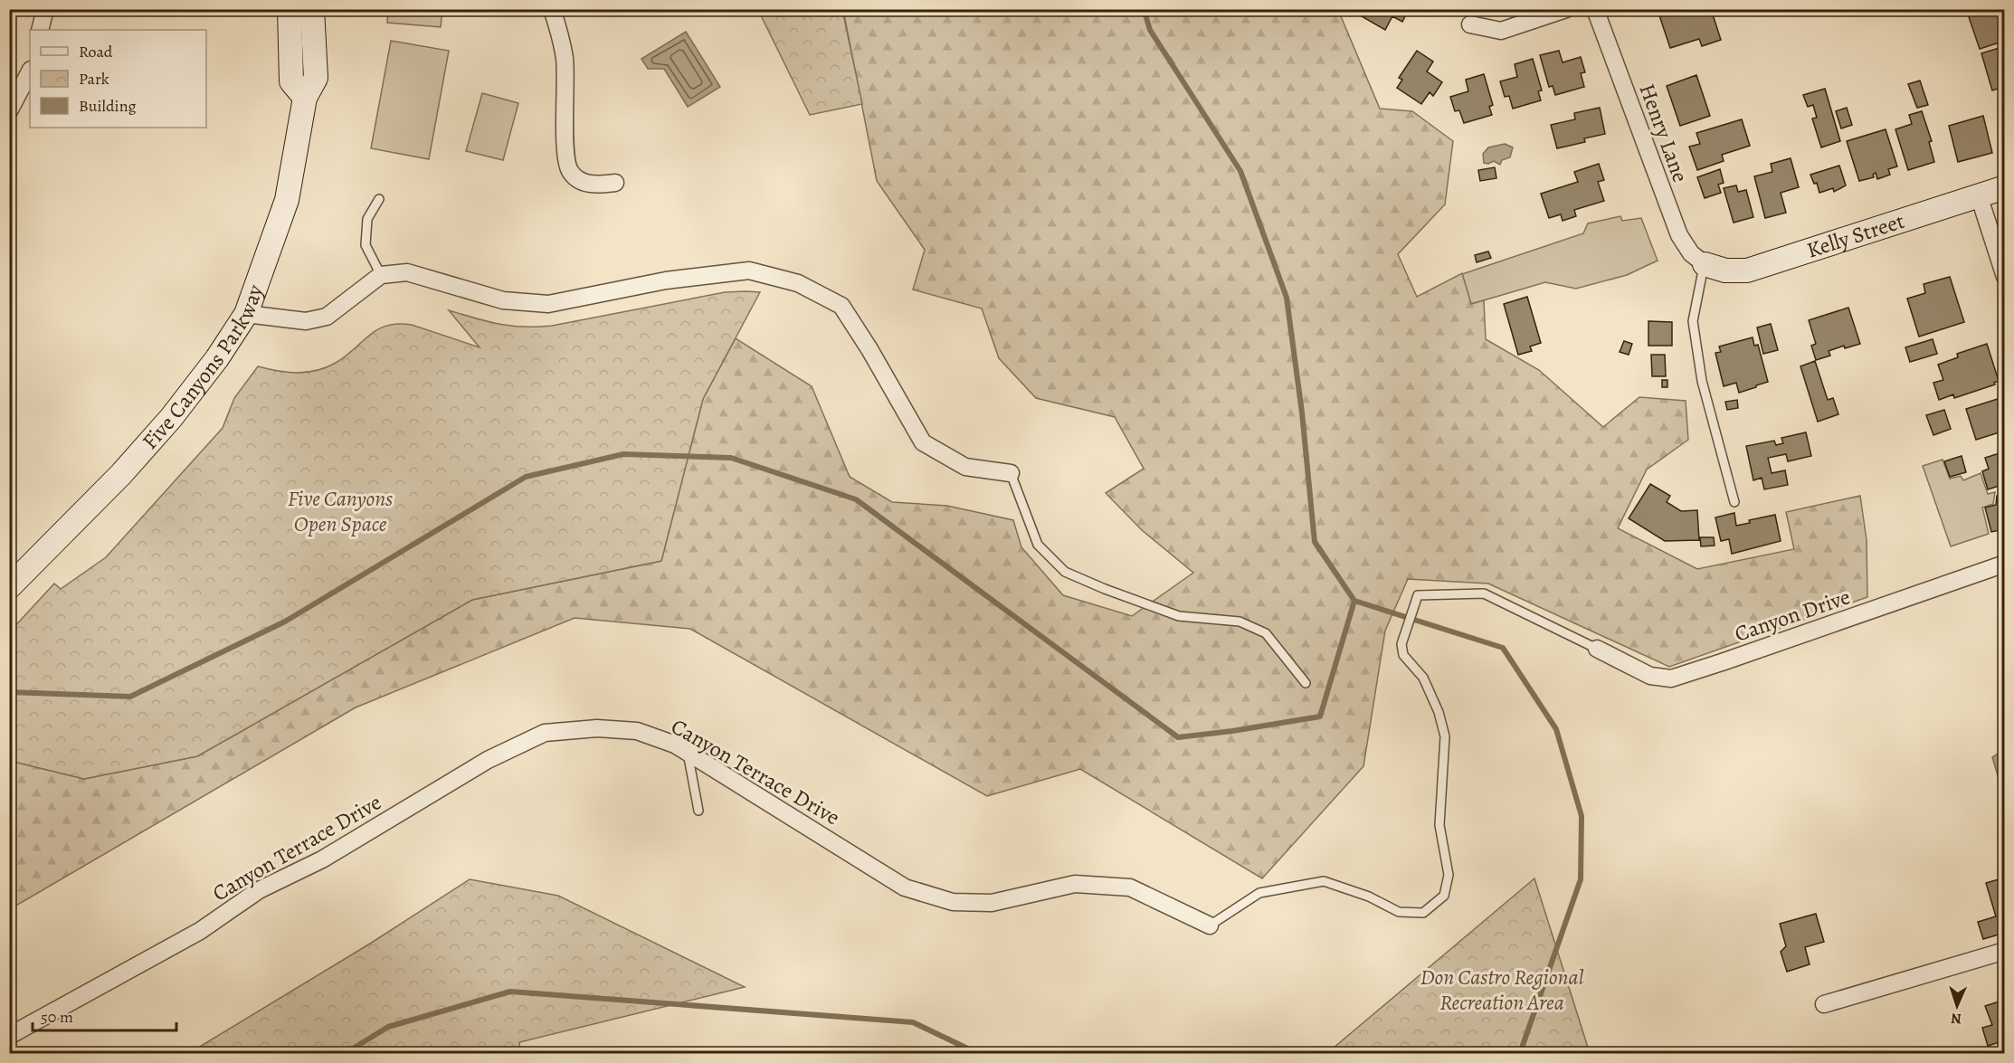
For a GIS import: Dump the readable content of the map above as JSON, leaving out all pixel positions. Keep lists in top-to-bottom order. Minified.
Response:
{"streets":{"main road":["Kelly Street","Five Canyons Parkway"],"street":["Henry Lane","Canyon Drive","Canyon Terrace Drive"]},"crossings":[["Henry Lane","Kelly Street"]],"parks":["Five Canyons Open Space","Don Castro Regional Recreation Area"],"legend":["Road","Park","Building"],"scale_bar":"50 m","north":"bottom"}
